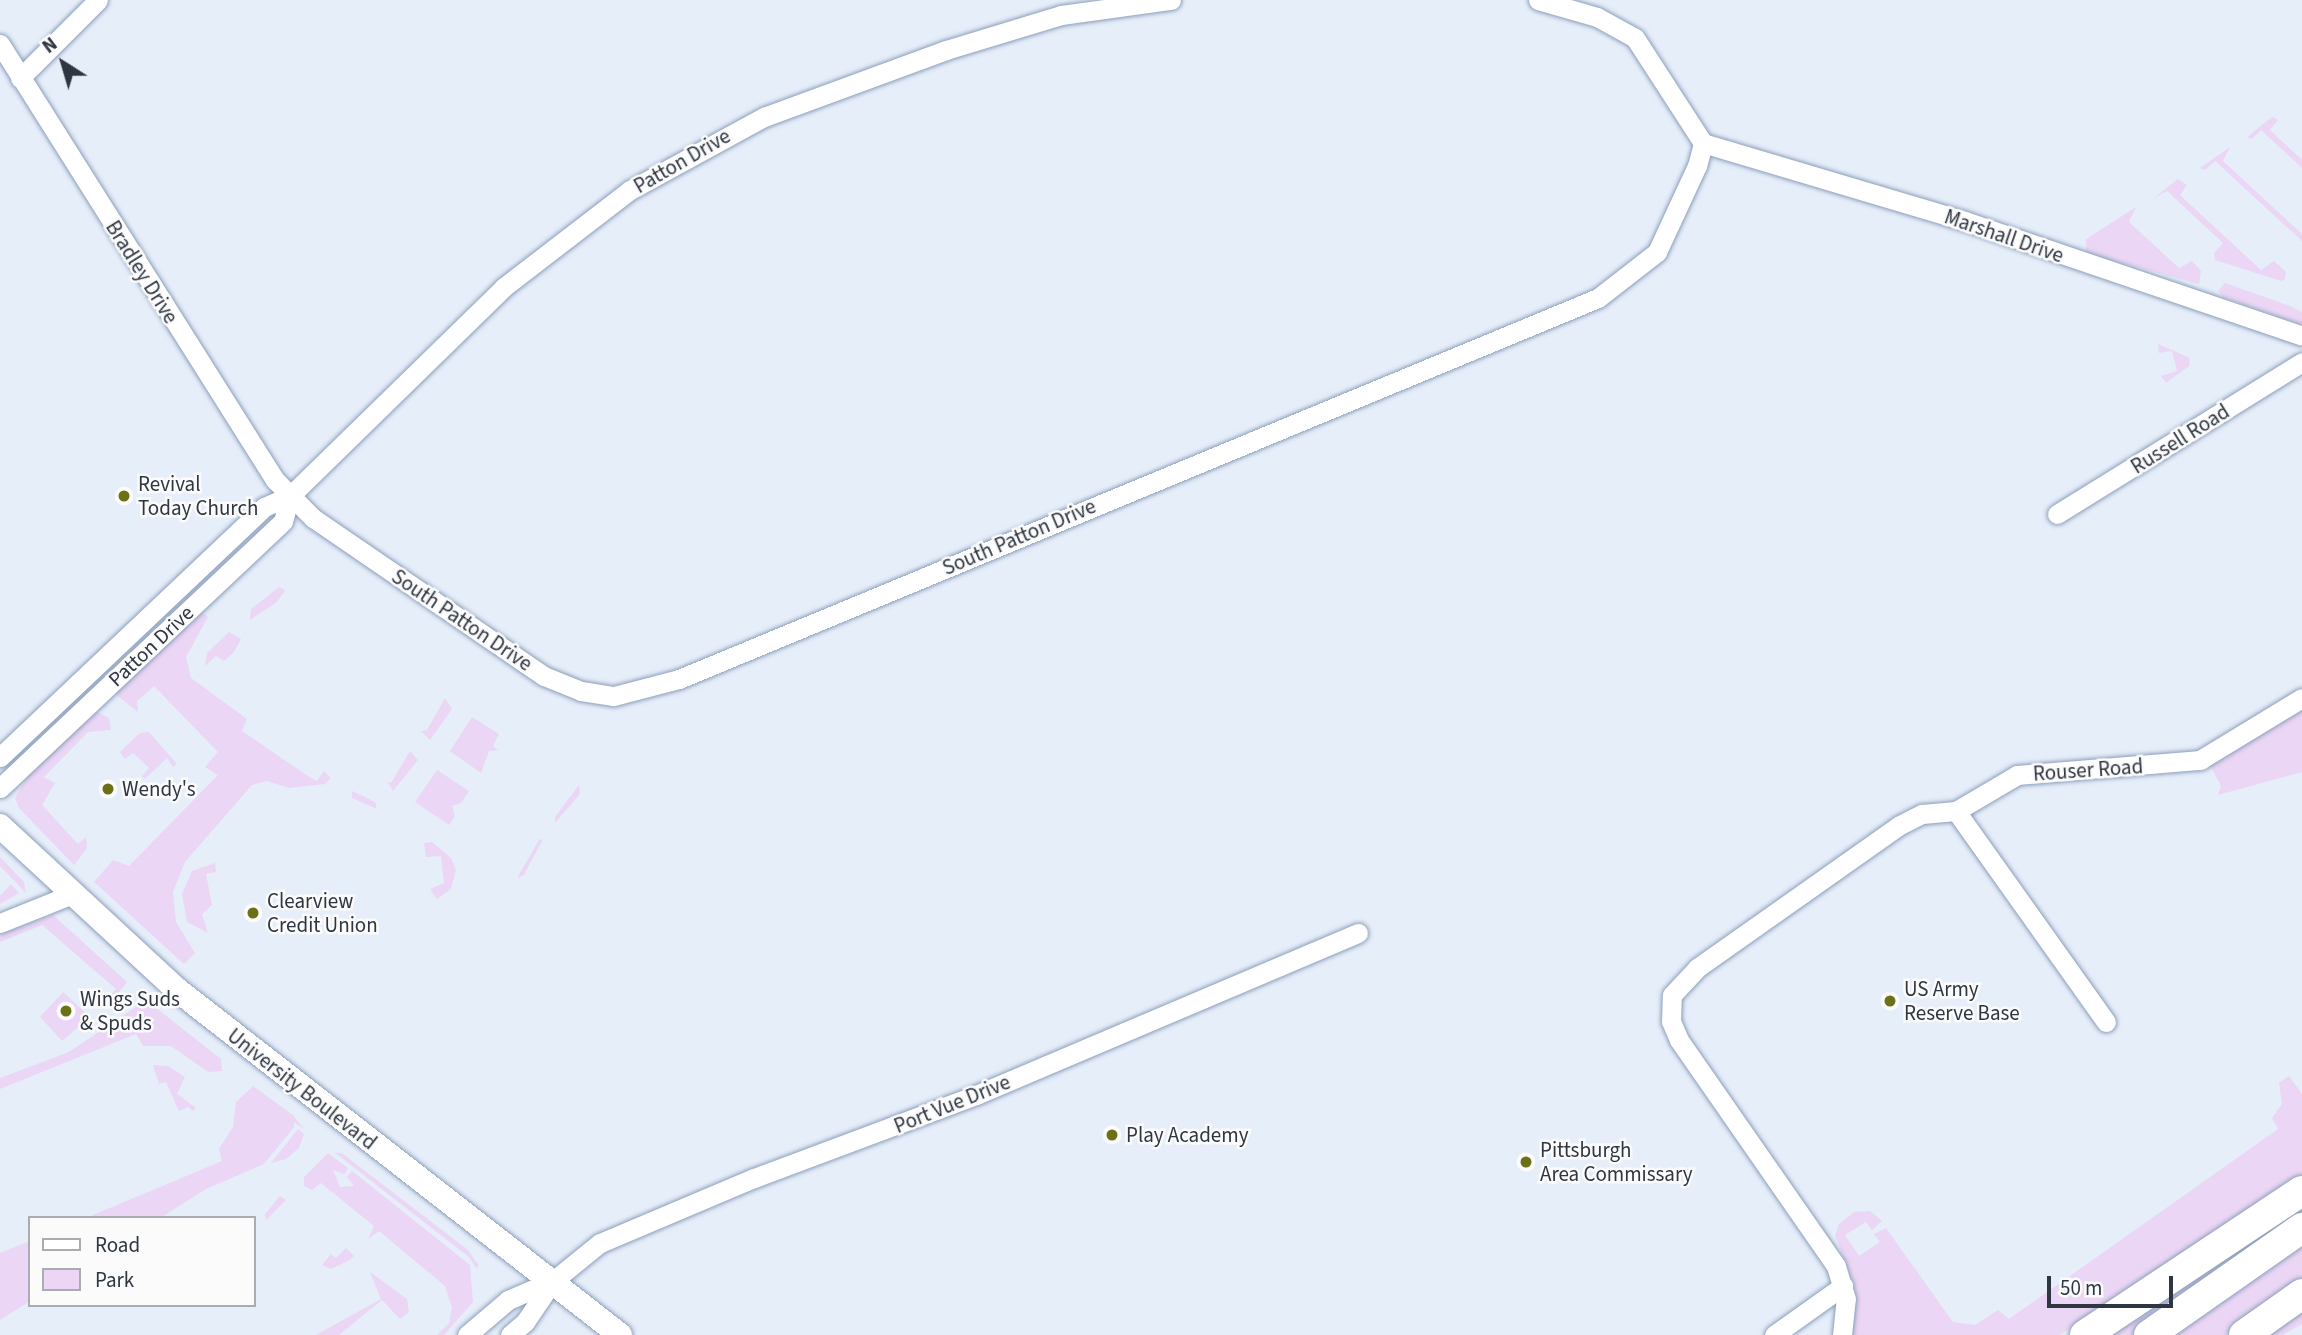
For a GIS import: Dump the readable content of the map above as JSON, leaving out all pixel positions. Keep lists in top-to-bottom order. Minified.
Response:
{"streets":{"main road":["University Boulevard"],"street":["Patton Drive","Marshall Drive","Bradley Drive","Russell Road","South Patton Drive","Rouser Road","Port Vue Drive"]},"crossings":[["Patton Drive","Bradley Drive"],["Patton Drive","South Patton Drive"],["Marshall Drive","South Patton Drive"],["Bradley Drive","South Patton Drive"],["University Boulevard","Port Vue Drive"]],"places":["Revival Today Church","Wendy's","Clearview Credit Union","US Army Reserve Base","Wings Suds & Spuds","Play Academy","Pittsburgh Area Commissary"],"legend":["Road","Park"],"scale_bar":"50 m","north":"top left"}
